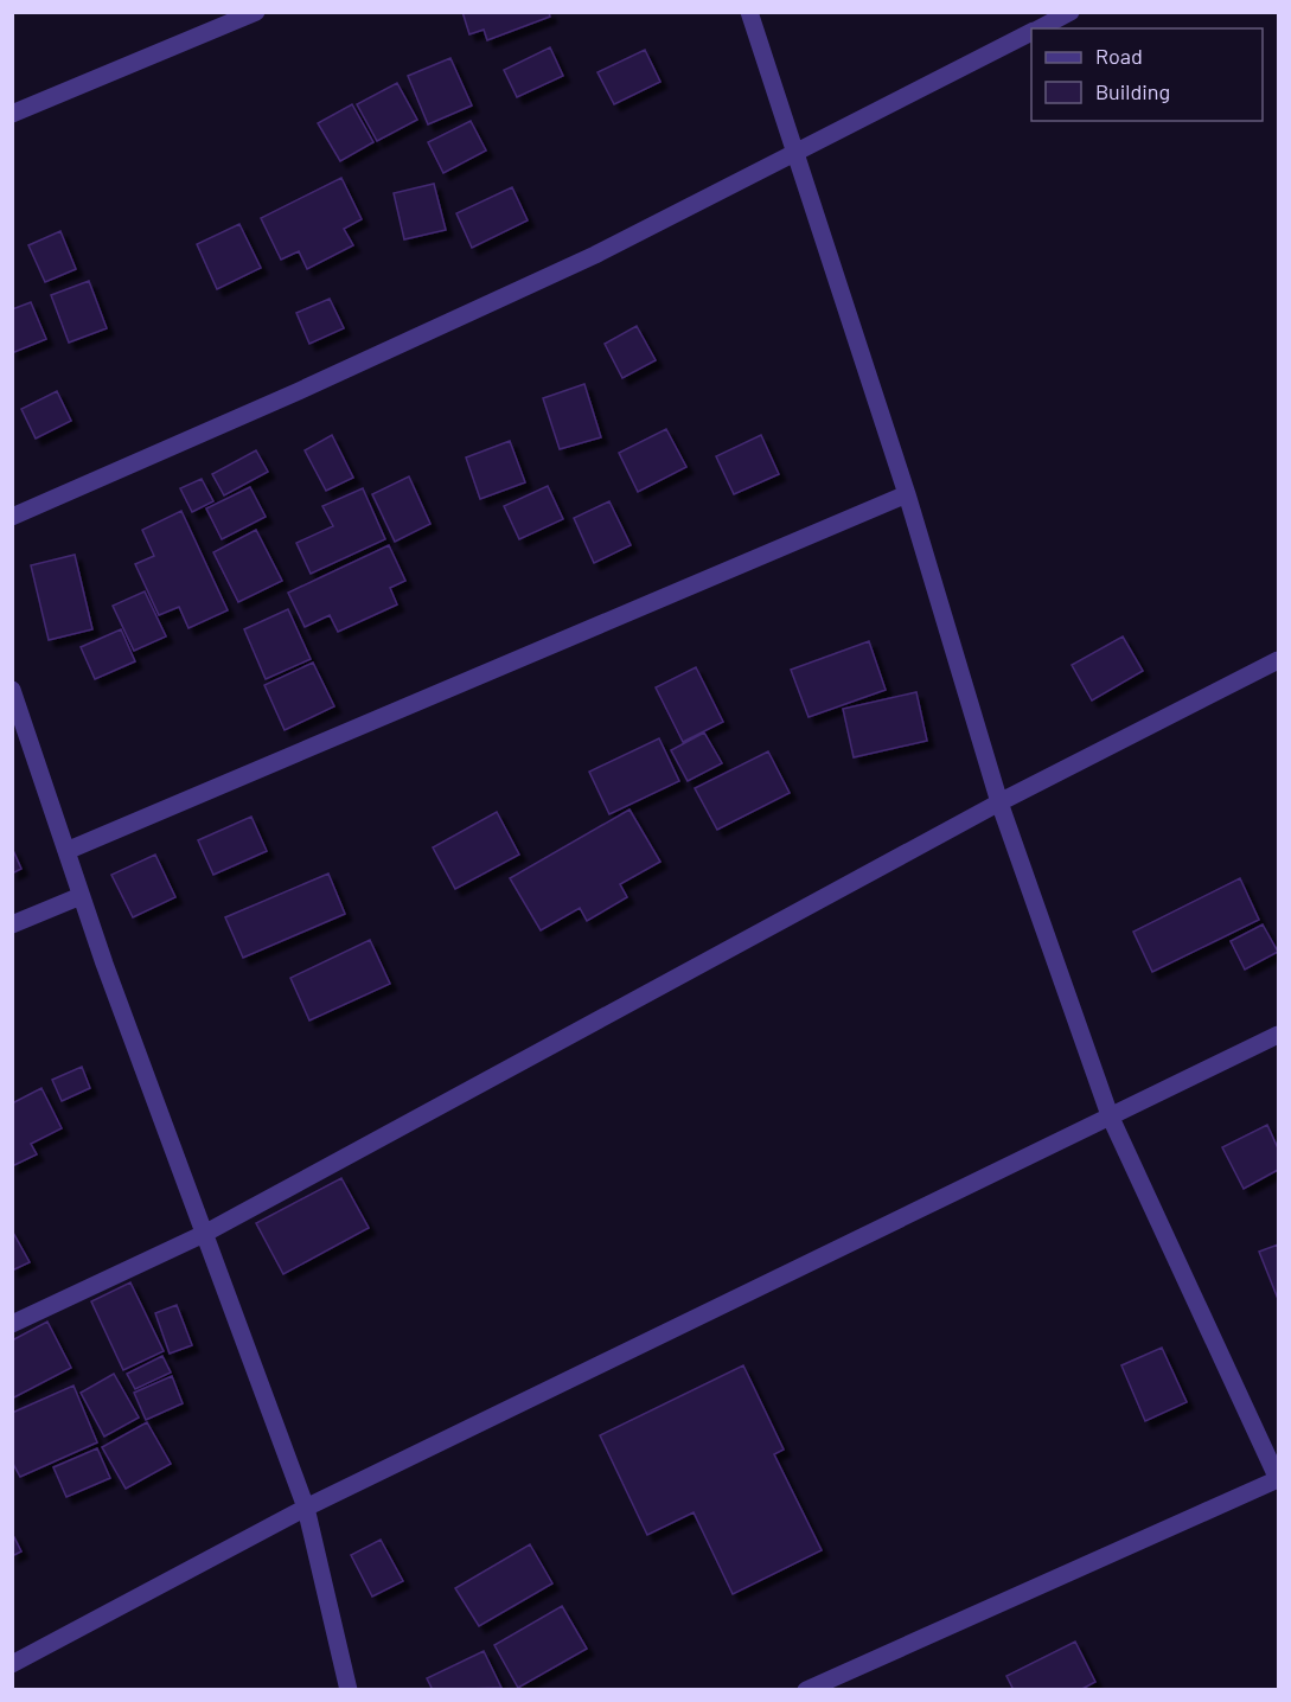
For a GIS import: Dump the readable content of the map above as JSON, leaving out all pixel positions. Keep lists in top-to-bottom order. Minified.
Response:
{"legend":["Road","Building"]}
